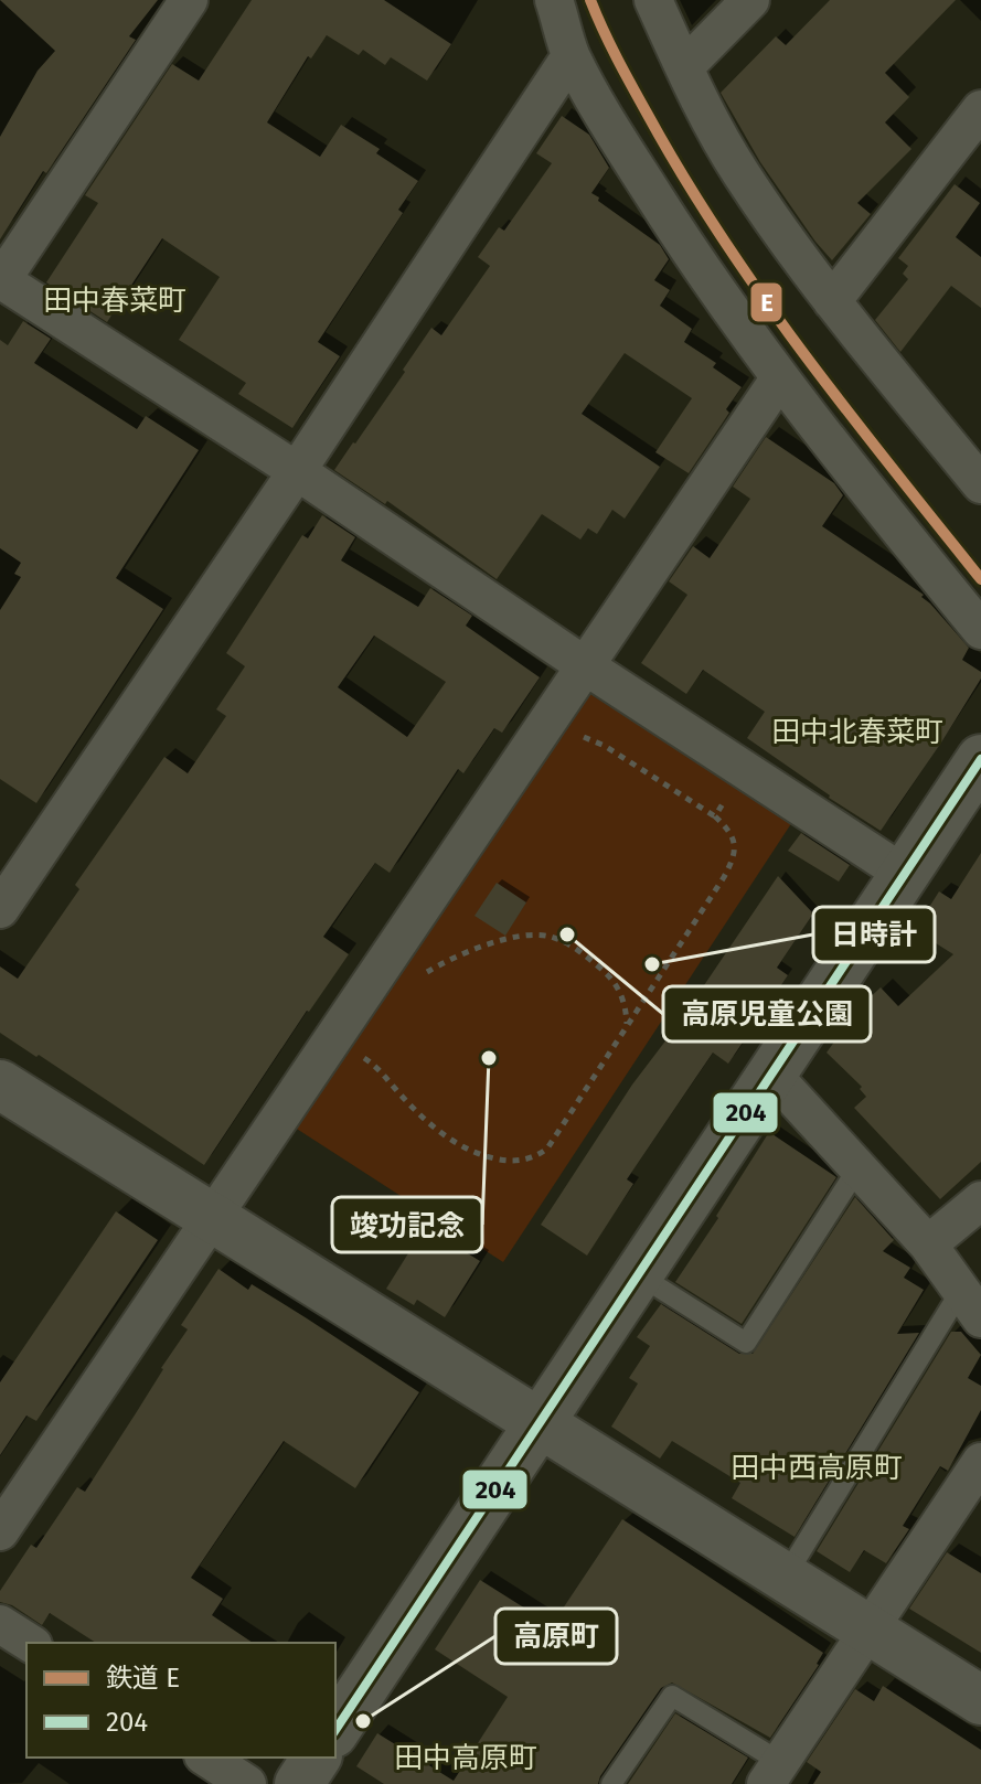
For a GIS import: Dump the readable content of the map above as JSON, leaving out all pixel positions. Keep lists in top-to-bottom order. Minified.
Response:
{"districts":["田中春菜町","田中北春菜町","田中西高原町","田中高原町"],"places":["高原児童公園","日時計","竣功記念","高原町"],"lines":["rail line E","transit line 204"],"legend":["鉄道 E","204"]}
